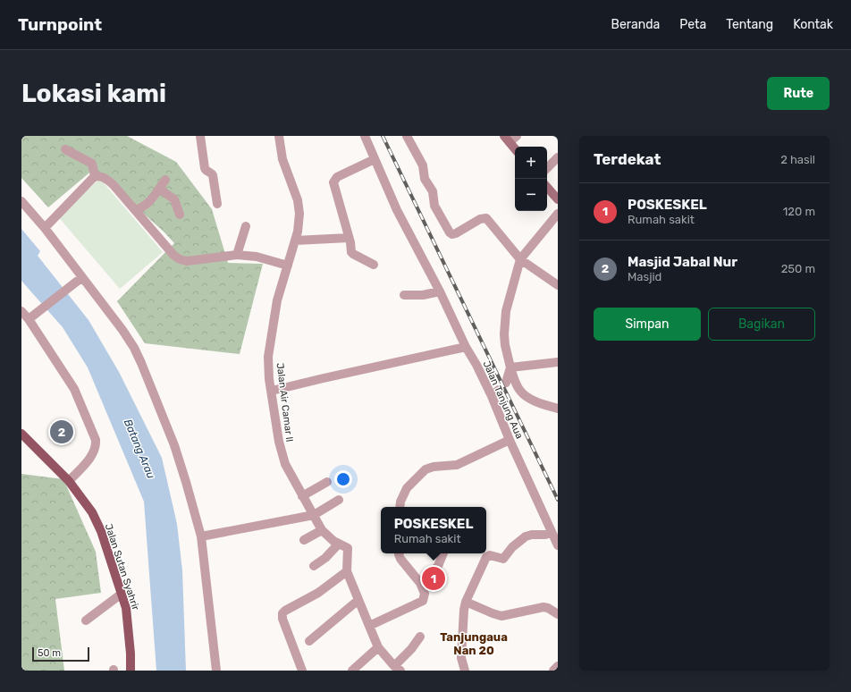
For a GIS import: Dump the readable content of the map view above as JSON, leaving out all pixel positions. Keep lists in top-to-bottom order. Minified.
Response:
{"streets":{"main road":["Jalan Sutan Syahrir"],"street":["Jalan Tanjung Aua","Jalan Air Camar II"]},"districts":["Tanjungaua Nan 20"],"water":["Batang Arau"],"scale_bar":"50 m","page":{"header":"Turnpoint","nav":["Beranda","Peta","Tentang","Kontak"],"buttons":["Rute",["Simpan","Bagikan"]],"title":"Lokasi kami","heading":["Terdekat","2 hasil"],"map_buttons":["+","−"],"list":[{"mark":"1","name":"POSKESKEL","note":"Rumah sakit","value":"120 m"},{"mark":"2","name":"Masjid Jabal Nur","note":"Masjid","value":"250 m"}],"pins":["2","1"],"popup":["POSKESKEL","Rumah sakit"],"scale":"50 m"}}
